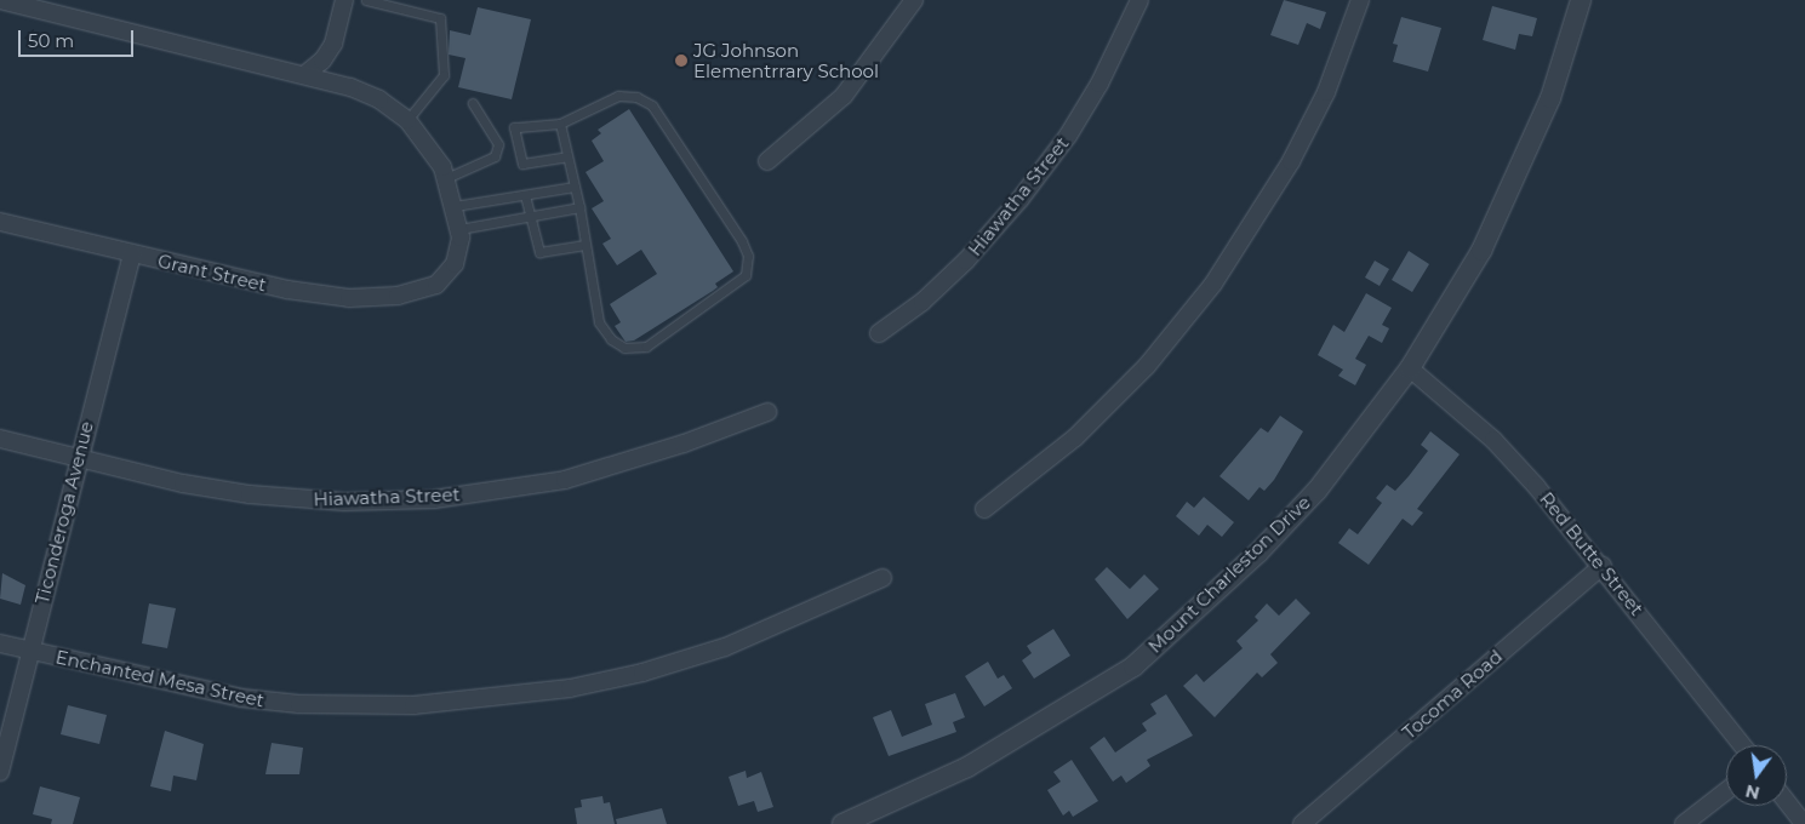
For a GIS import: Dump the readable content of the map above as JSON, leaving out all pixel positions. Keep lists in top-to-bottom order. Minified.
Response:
{"streets":{"street":["Hiawatha Street","Grant Street","Ticonderoga Avenue","Red Butte Street","Mount Charleston Drive","Enchanted Mesa Street","Tocoma Road"]},"crossings":[["Hiawatha Street","Ticonderoga Avenue"],["Grant Street","Ticonderoga Avenue"],["Ticonderoga Avenue","Enchanted Mesa Street"],["Red Butte Street","Mount Charleston Drive"],["Red Butte Street","Tocoma Road"]],"places":["JG Johnson Elementrrary School"],"scale_bar":"50 m","north":"bottom"}
